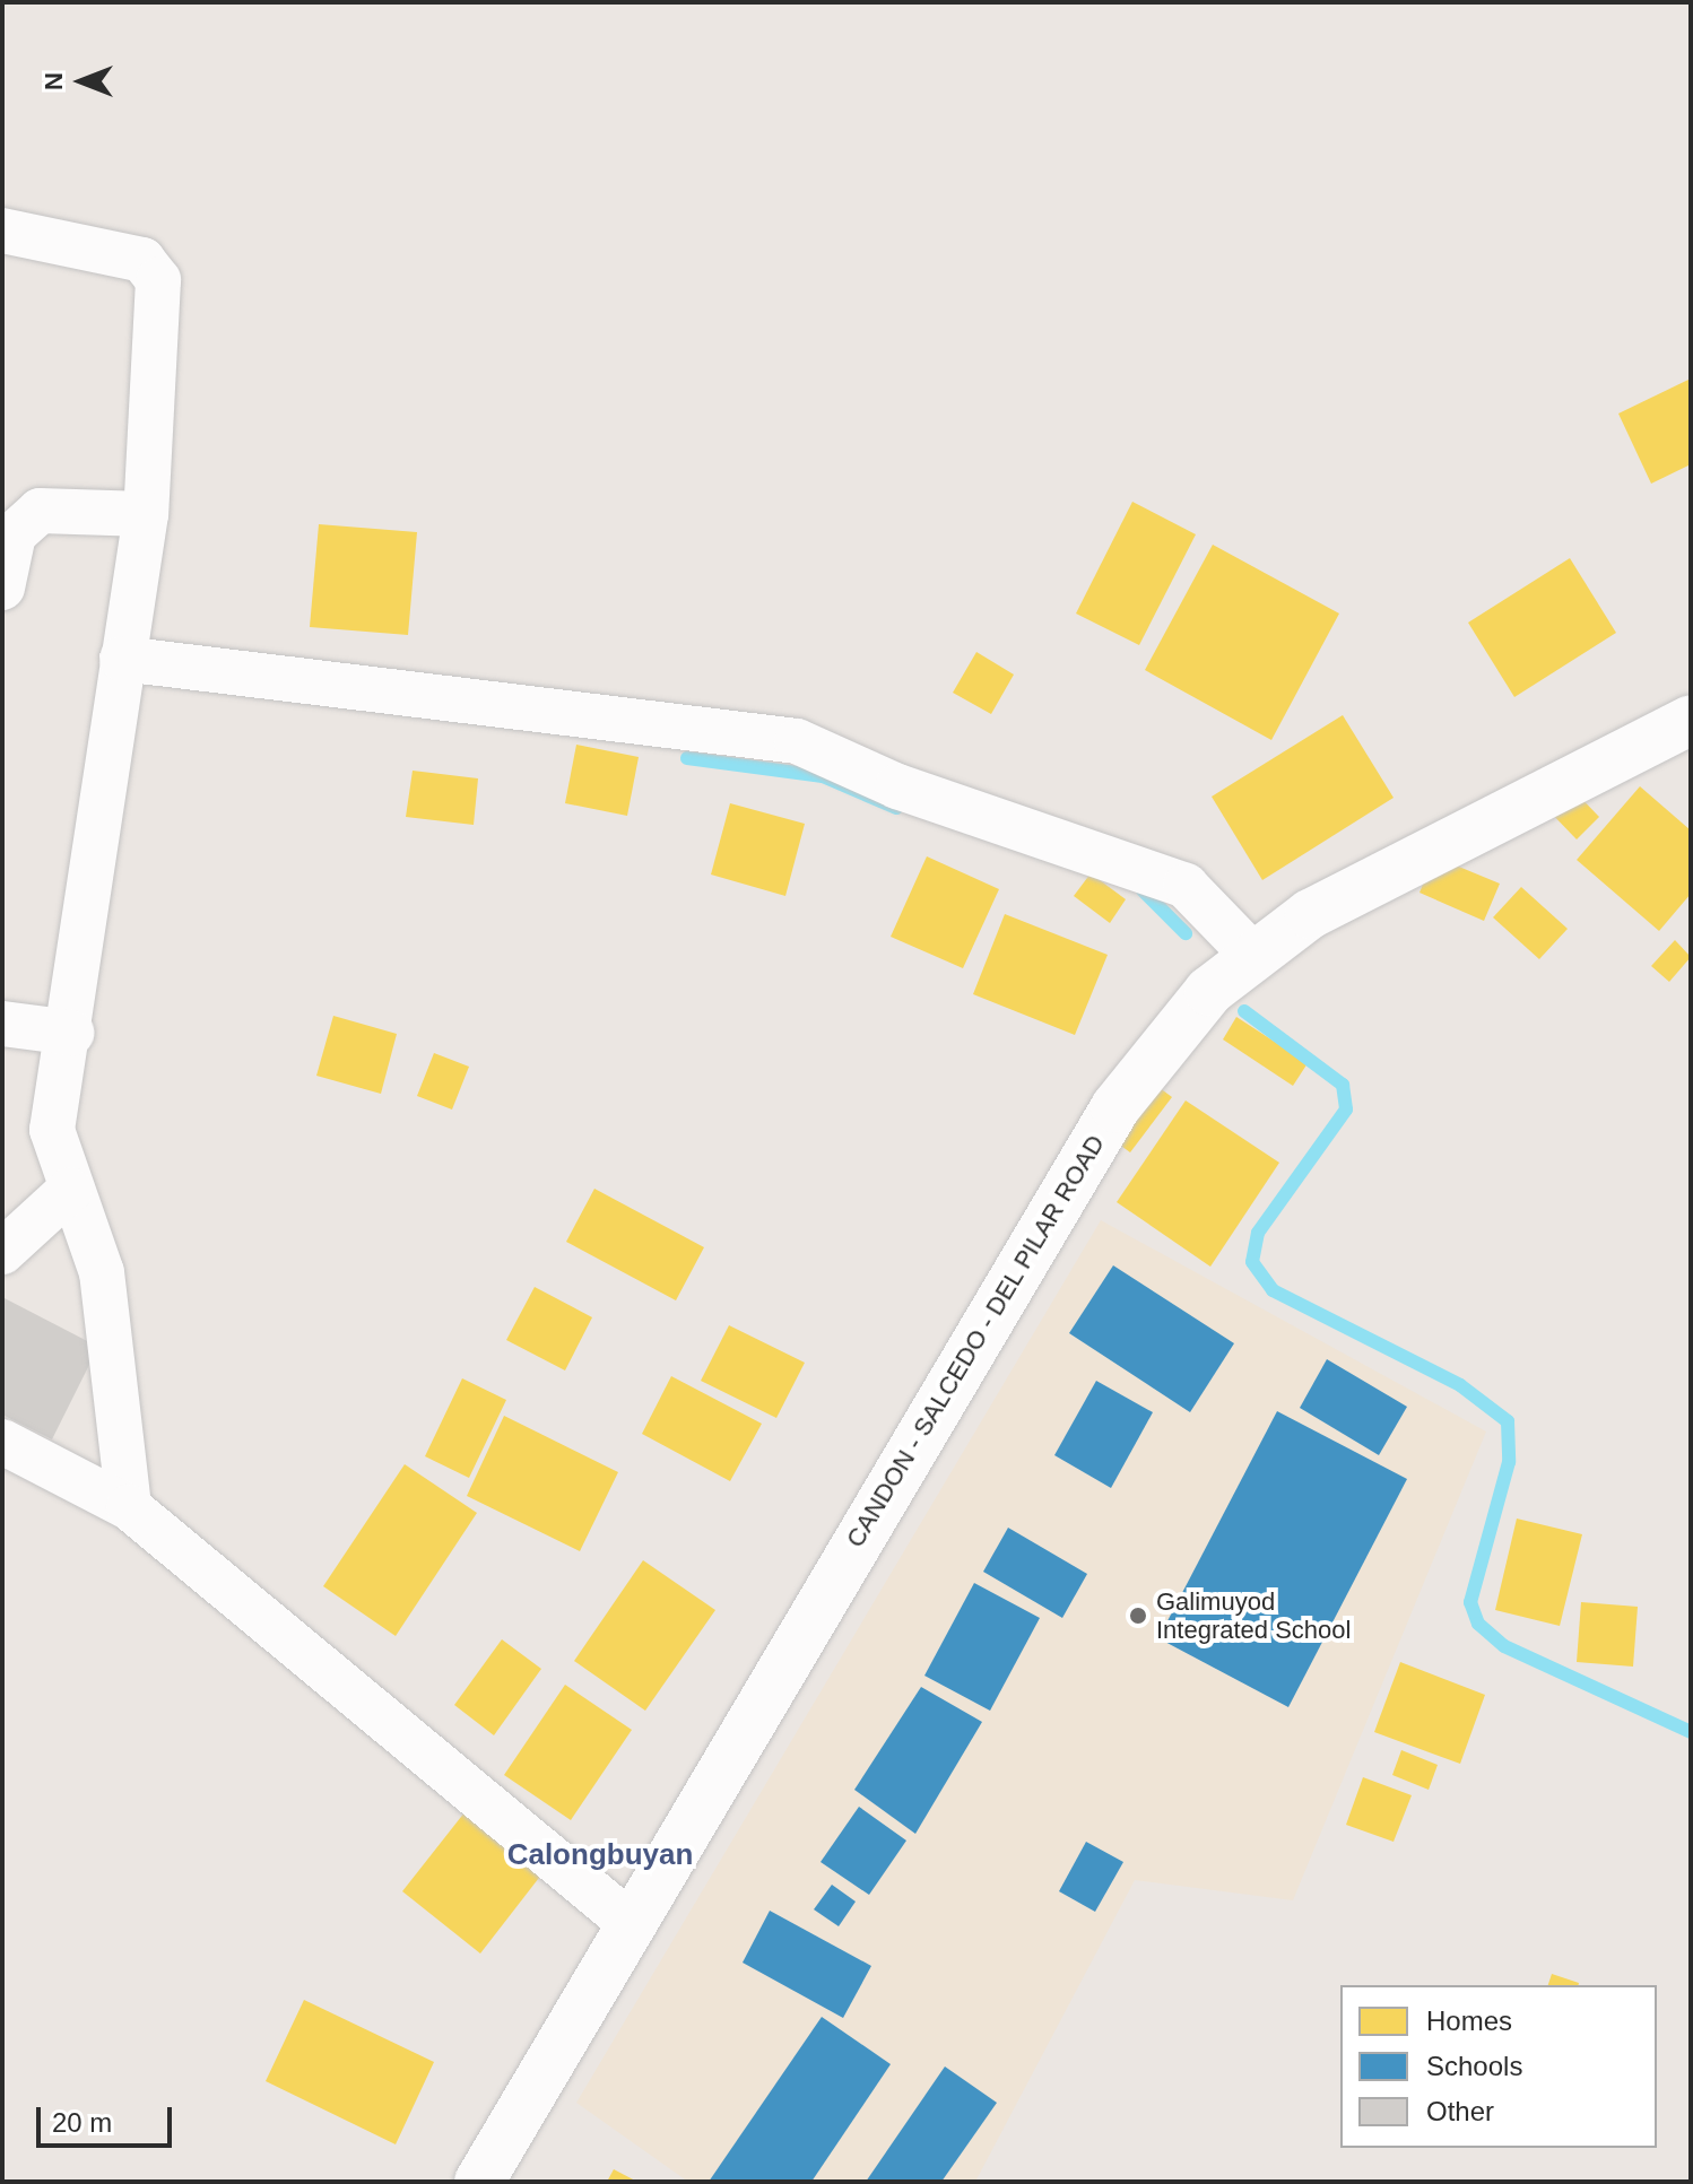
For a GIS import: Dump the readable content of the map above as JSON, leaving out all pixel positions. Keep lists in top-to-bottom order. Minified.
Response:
{"streets":{"main road":["CANDON - SALCEDO - DEL PILAR ROAD"]},"districts":["Calongbuyan"],"places":["Galimuyod Integrated School"],"legend":["Homes","Schools","Other"],"scale_bar":"20 m","north":"left"}
